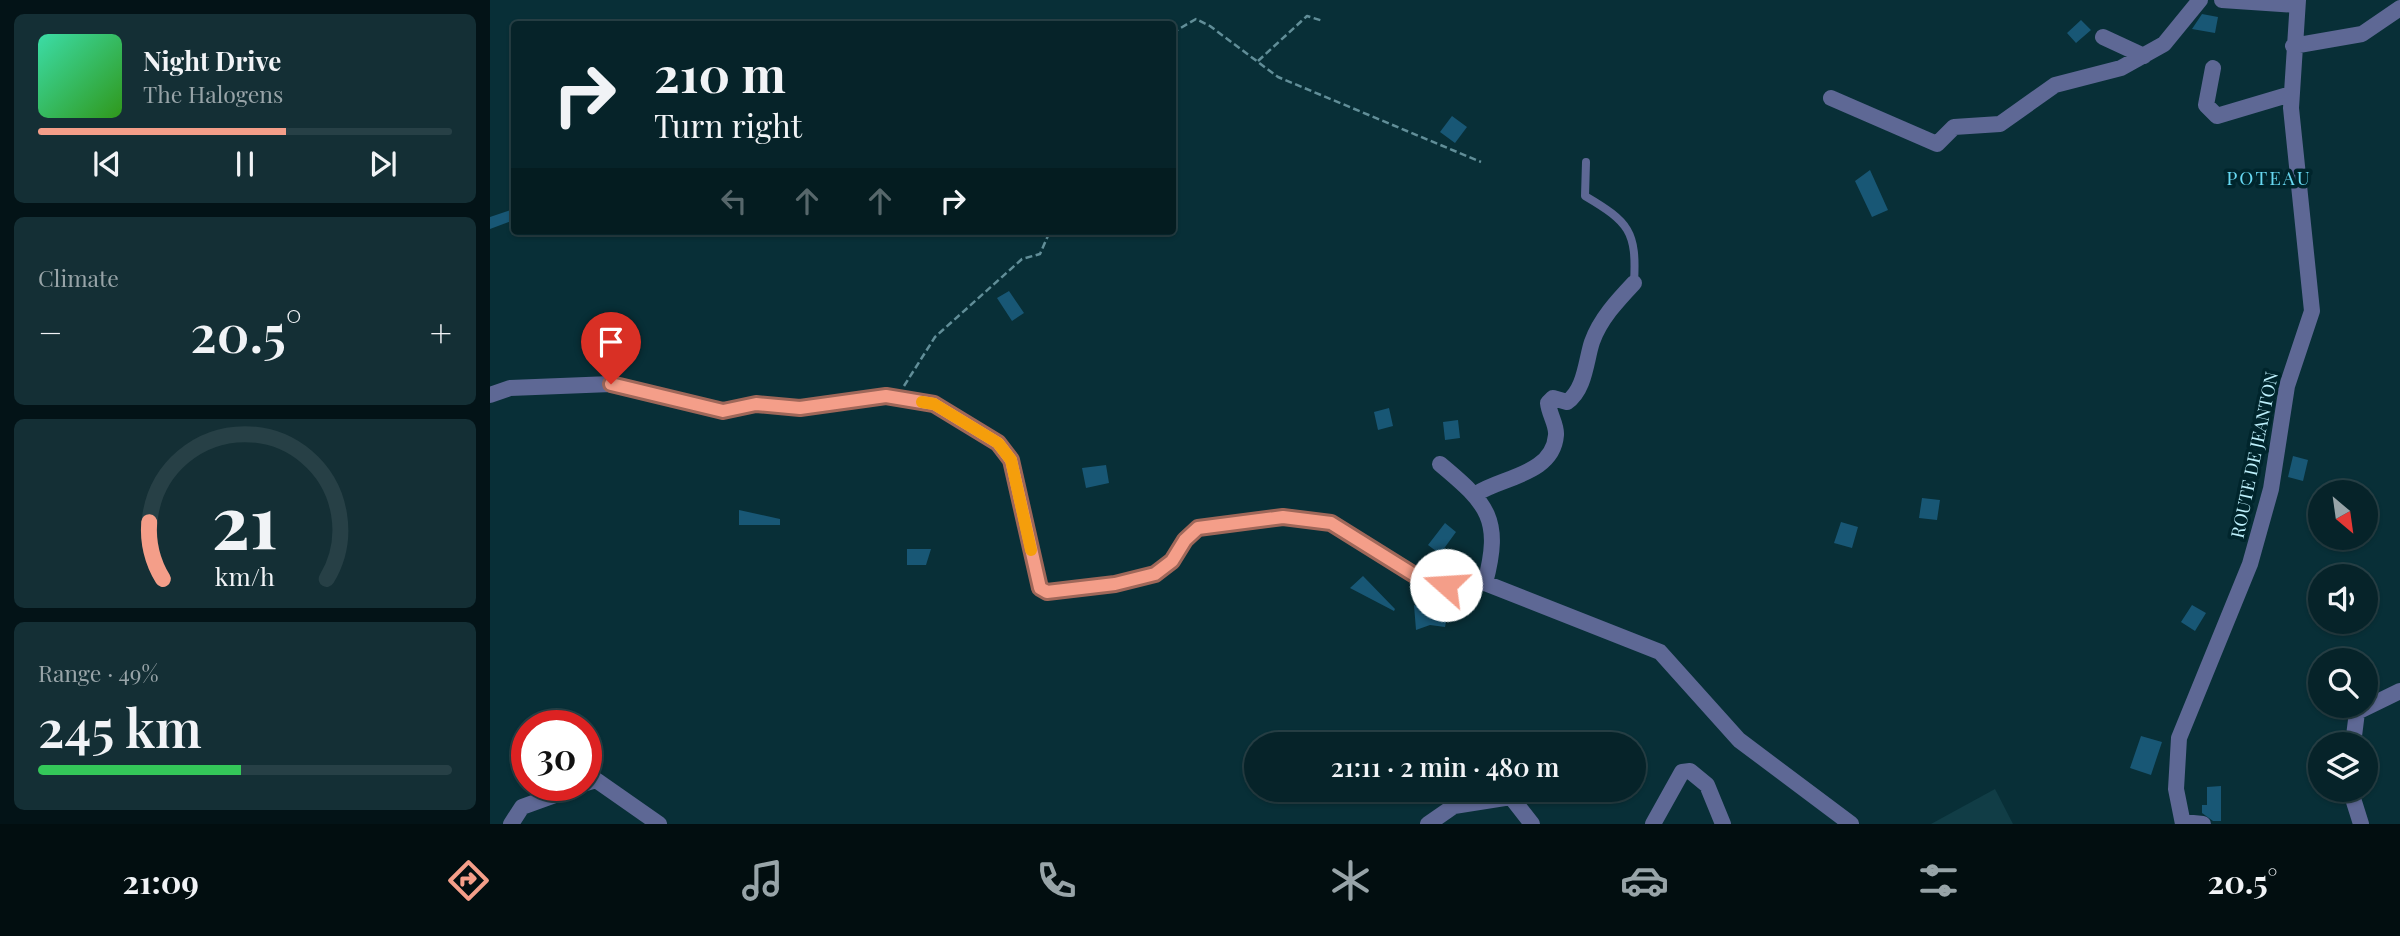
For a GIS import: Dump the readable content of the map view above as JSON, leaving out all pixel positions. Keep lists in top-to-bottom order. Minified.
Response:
{"streets":{"street":["ROUTE DE JEANTON"]},"districts":["POTEAU"],"north":"bottom right","page":{"turn":["210 m","Turn right"],"song":["Night Drive","The Halogens"],"tile":["Climate",["Range · 49%","245 km"]],"heat":["−","20.5°","+"],"limit":"30","trip":"21:11 · 2 min · 480 m","tabs":["21:09","20.5°"],"gauge":["21","km/h"]}}
